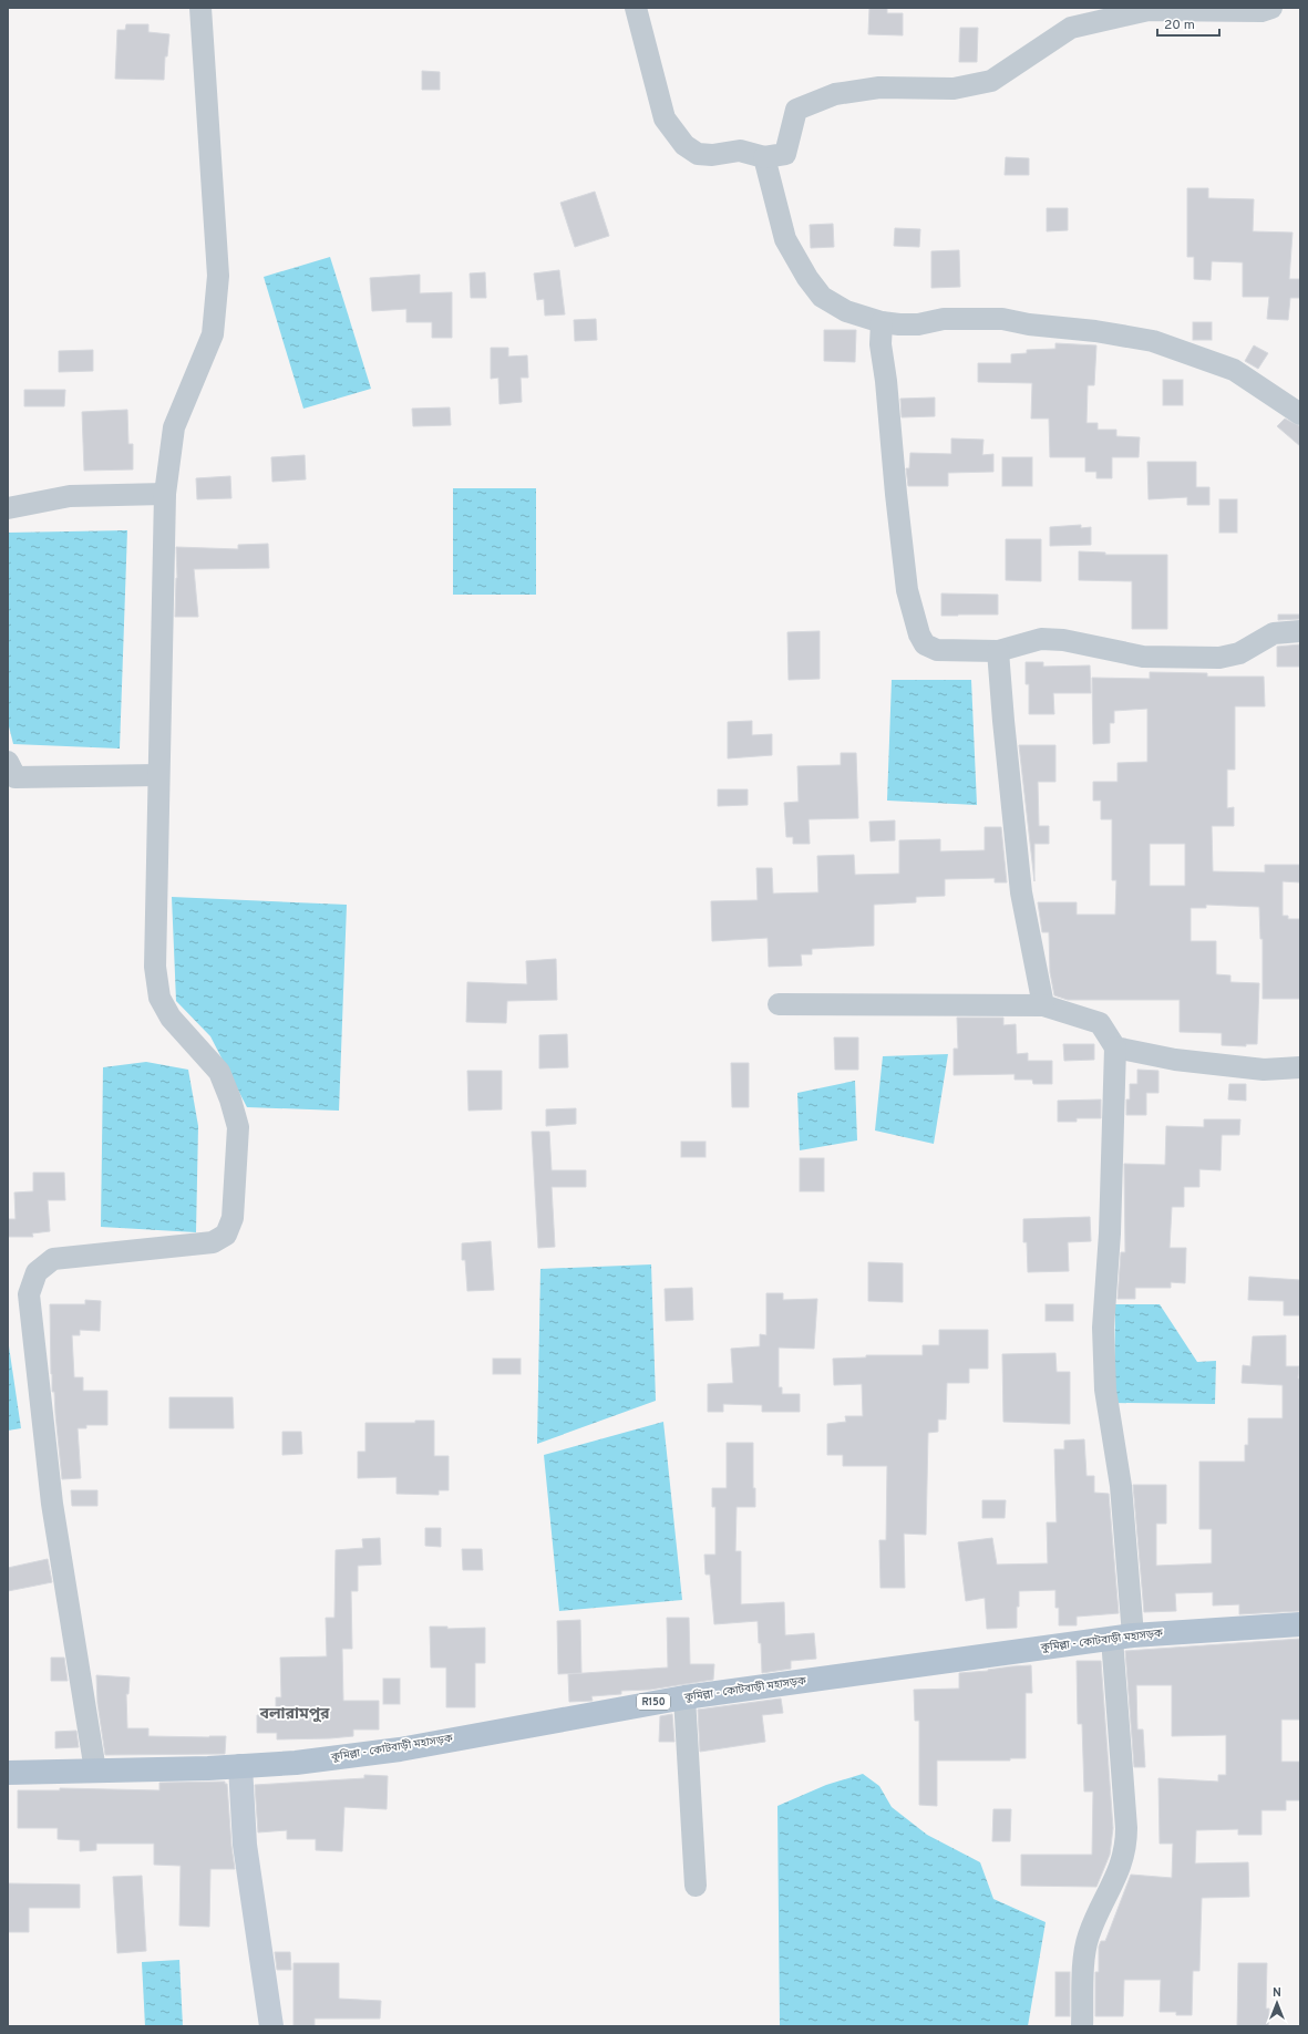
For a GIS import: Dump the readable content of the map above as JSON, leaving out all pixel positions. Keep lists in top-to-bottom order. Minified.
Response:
{"streets":{"main road":["কুমিল্লা - কোটবাড়ী মহাসড়ক","R150"]},"districts":["বলারামপুর"],"scale_bar":"20 m","north":"top"}
